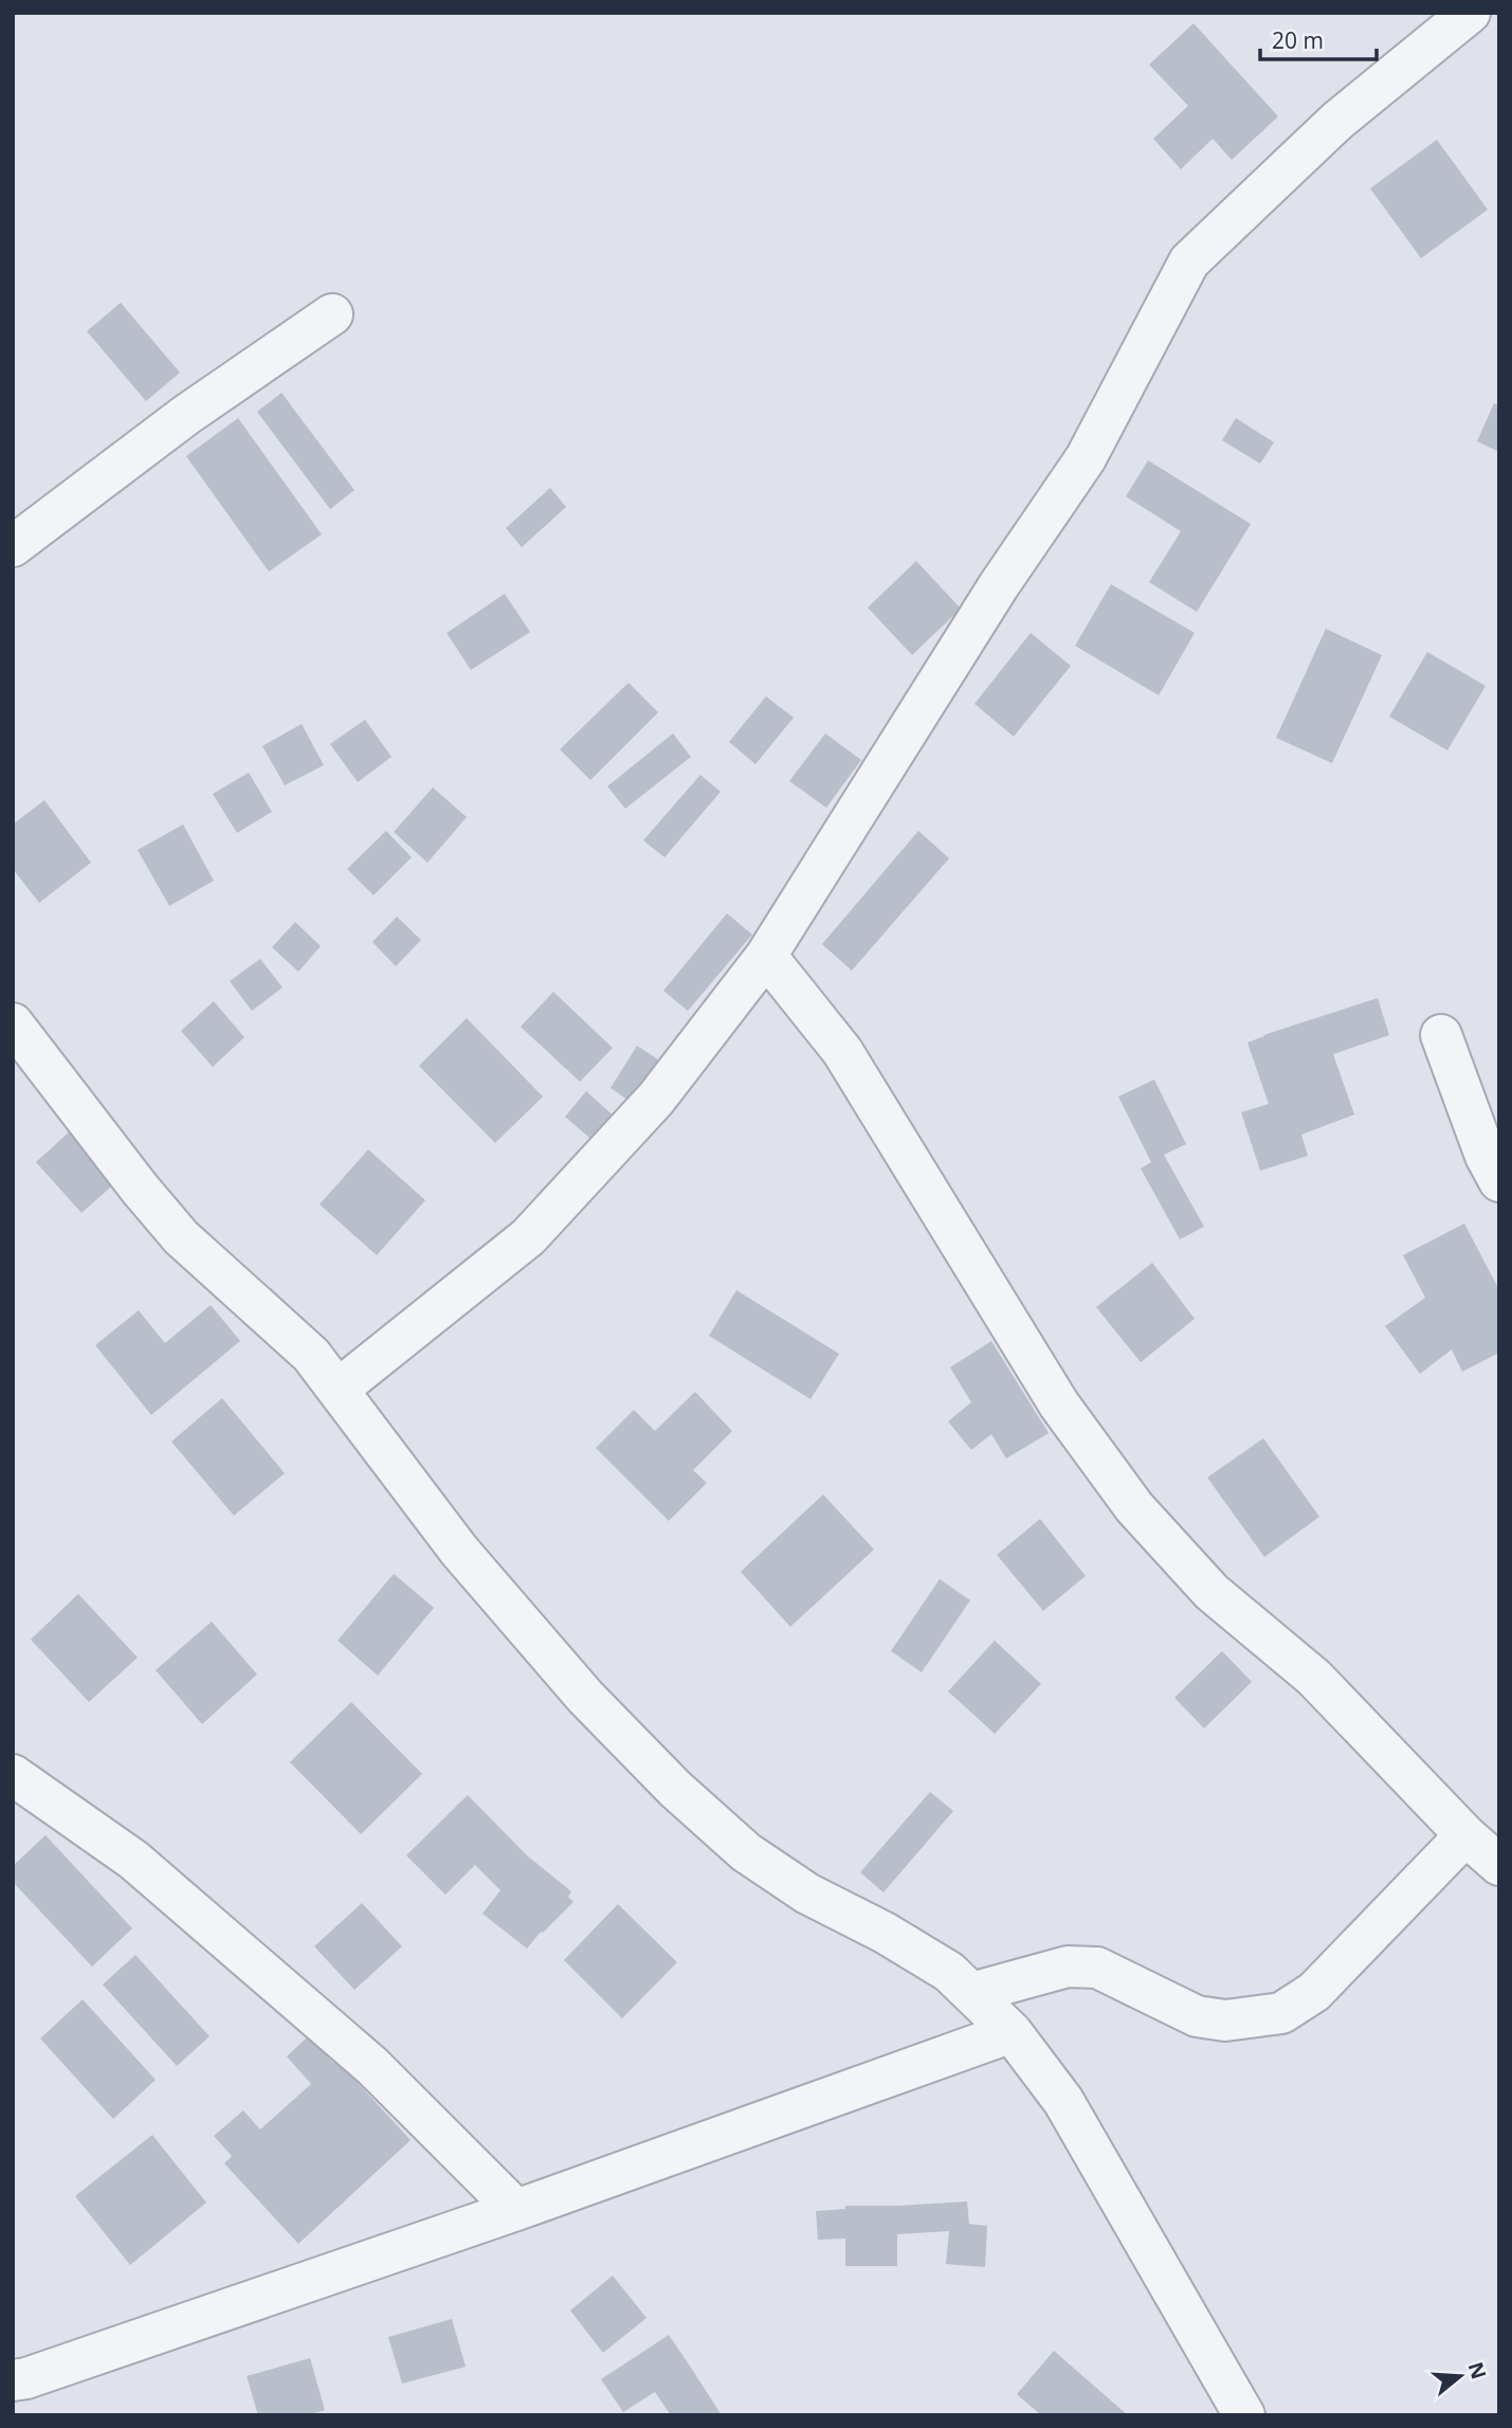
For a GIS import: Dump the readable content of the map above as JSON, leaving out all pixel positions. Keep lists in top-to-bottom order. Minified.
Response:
{"scale_bar":"20 m","north":"right"}
